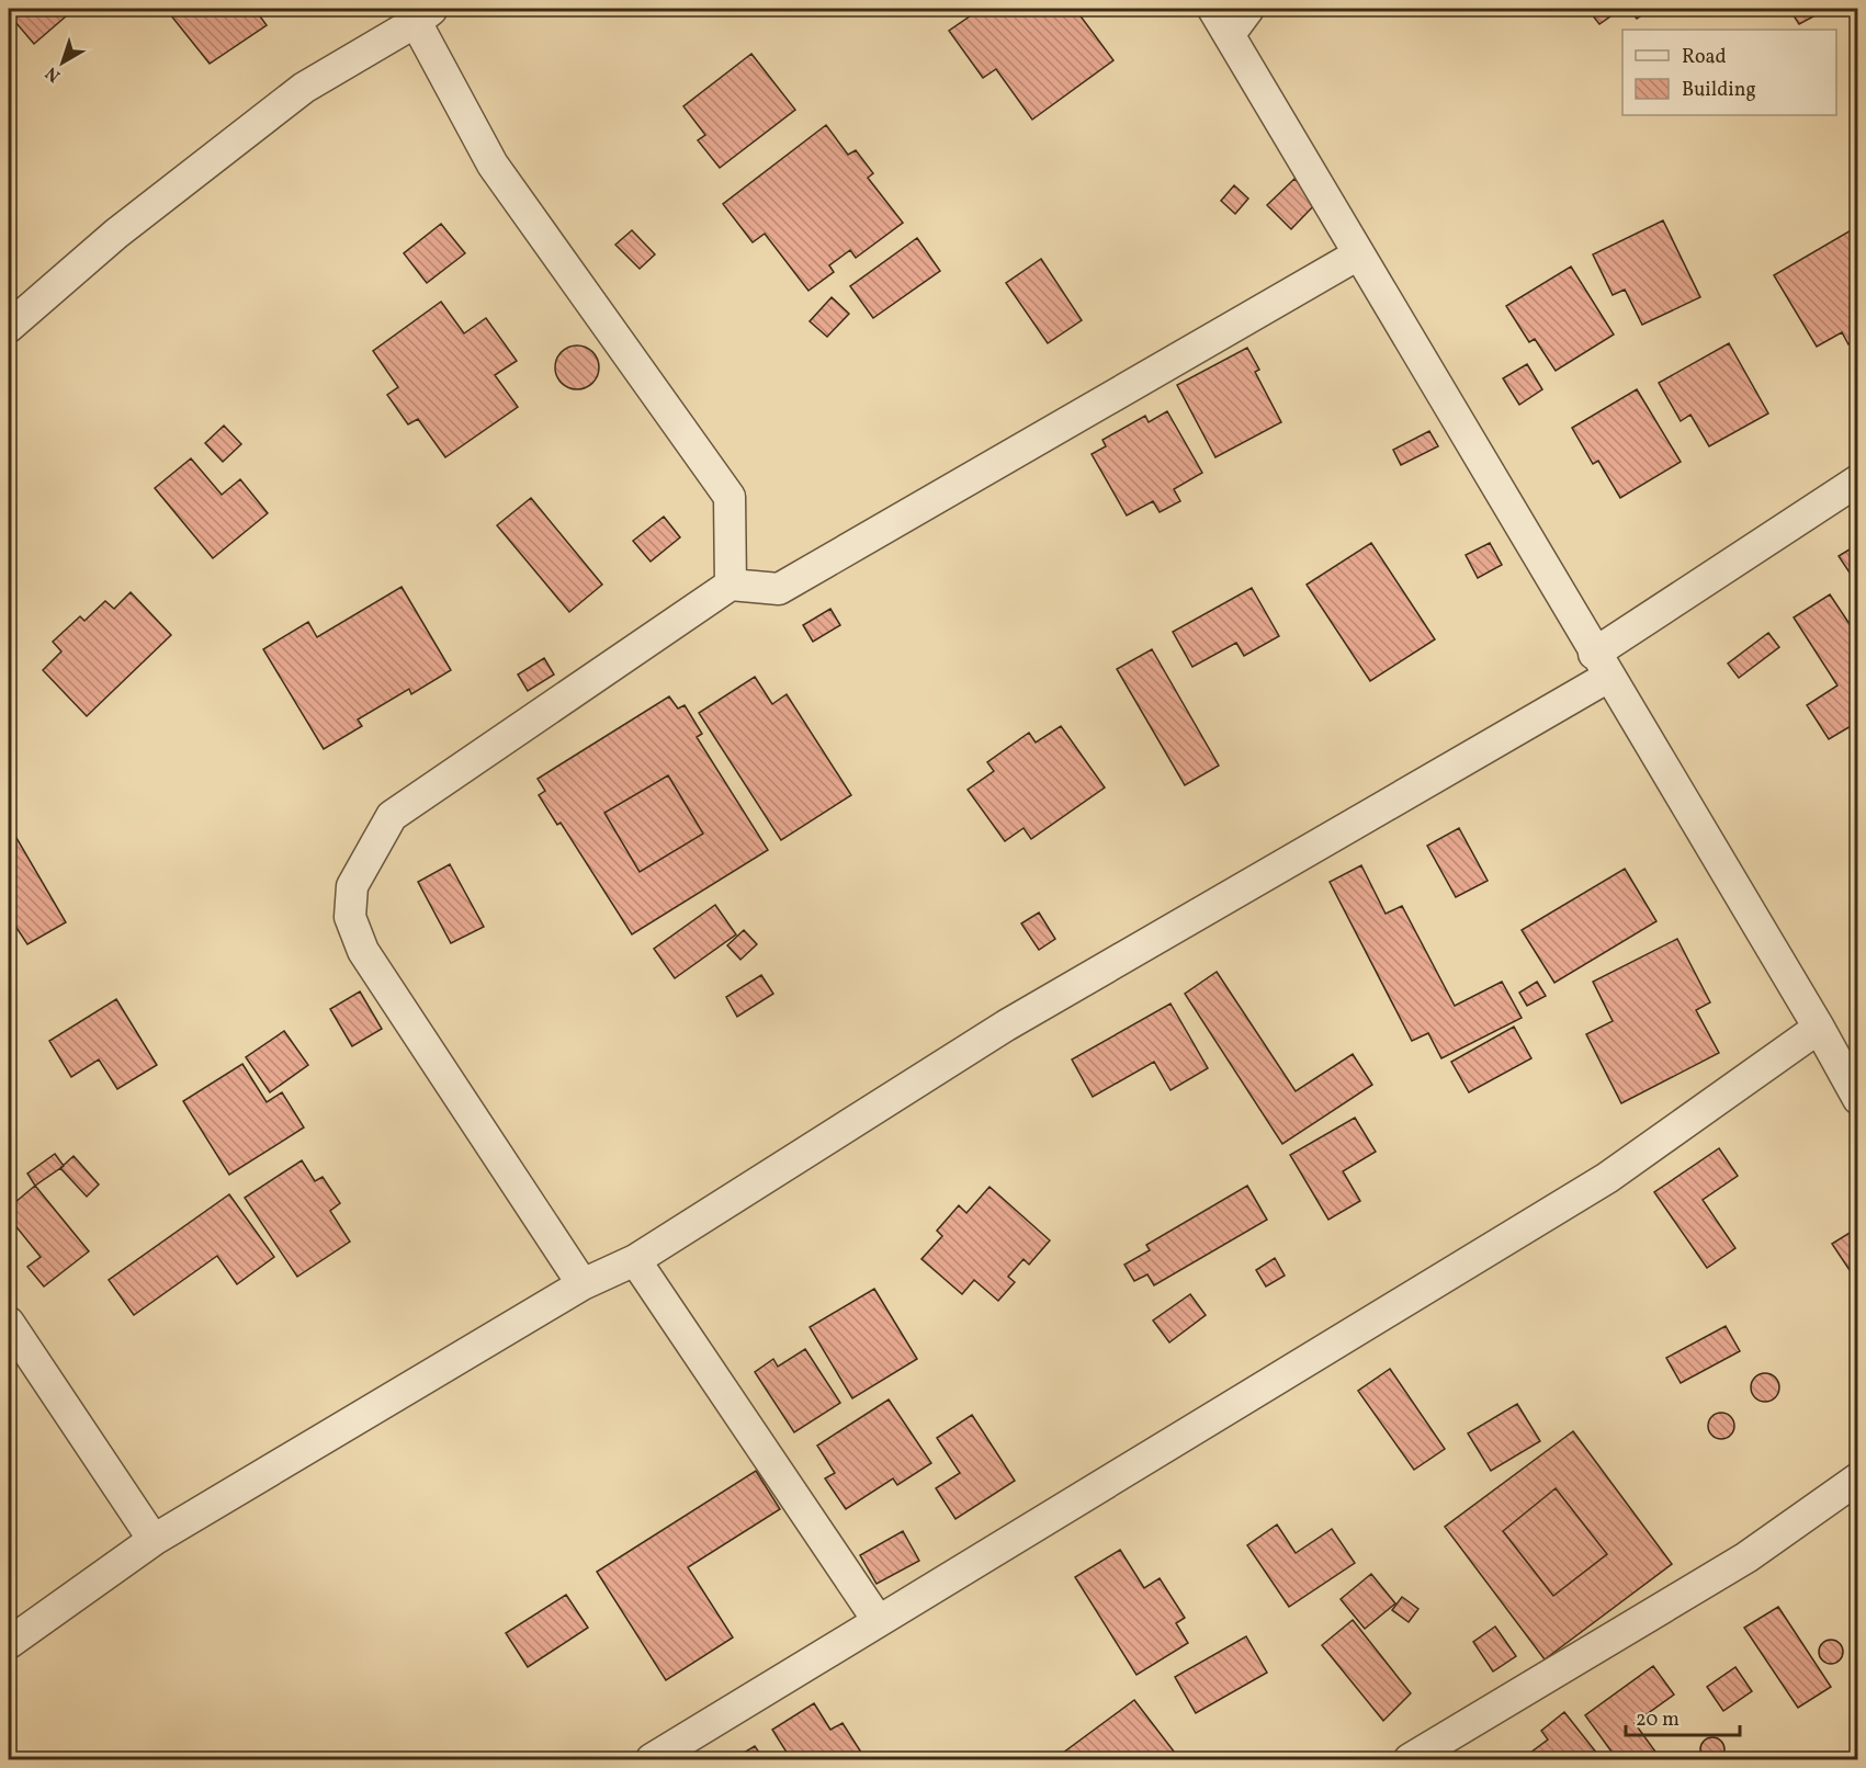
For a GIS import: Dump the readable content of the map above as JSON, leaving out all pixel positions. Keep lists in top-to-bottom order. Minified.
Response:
{"legend":["Road","Building"],"scale_bar":"20 m","north":"bottom left"}
